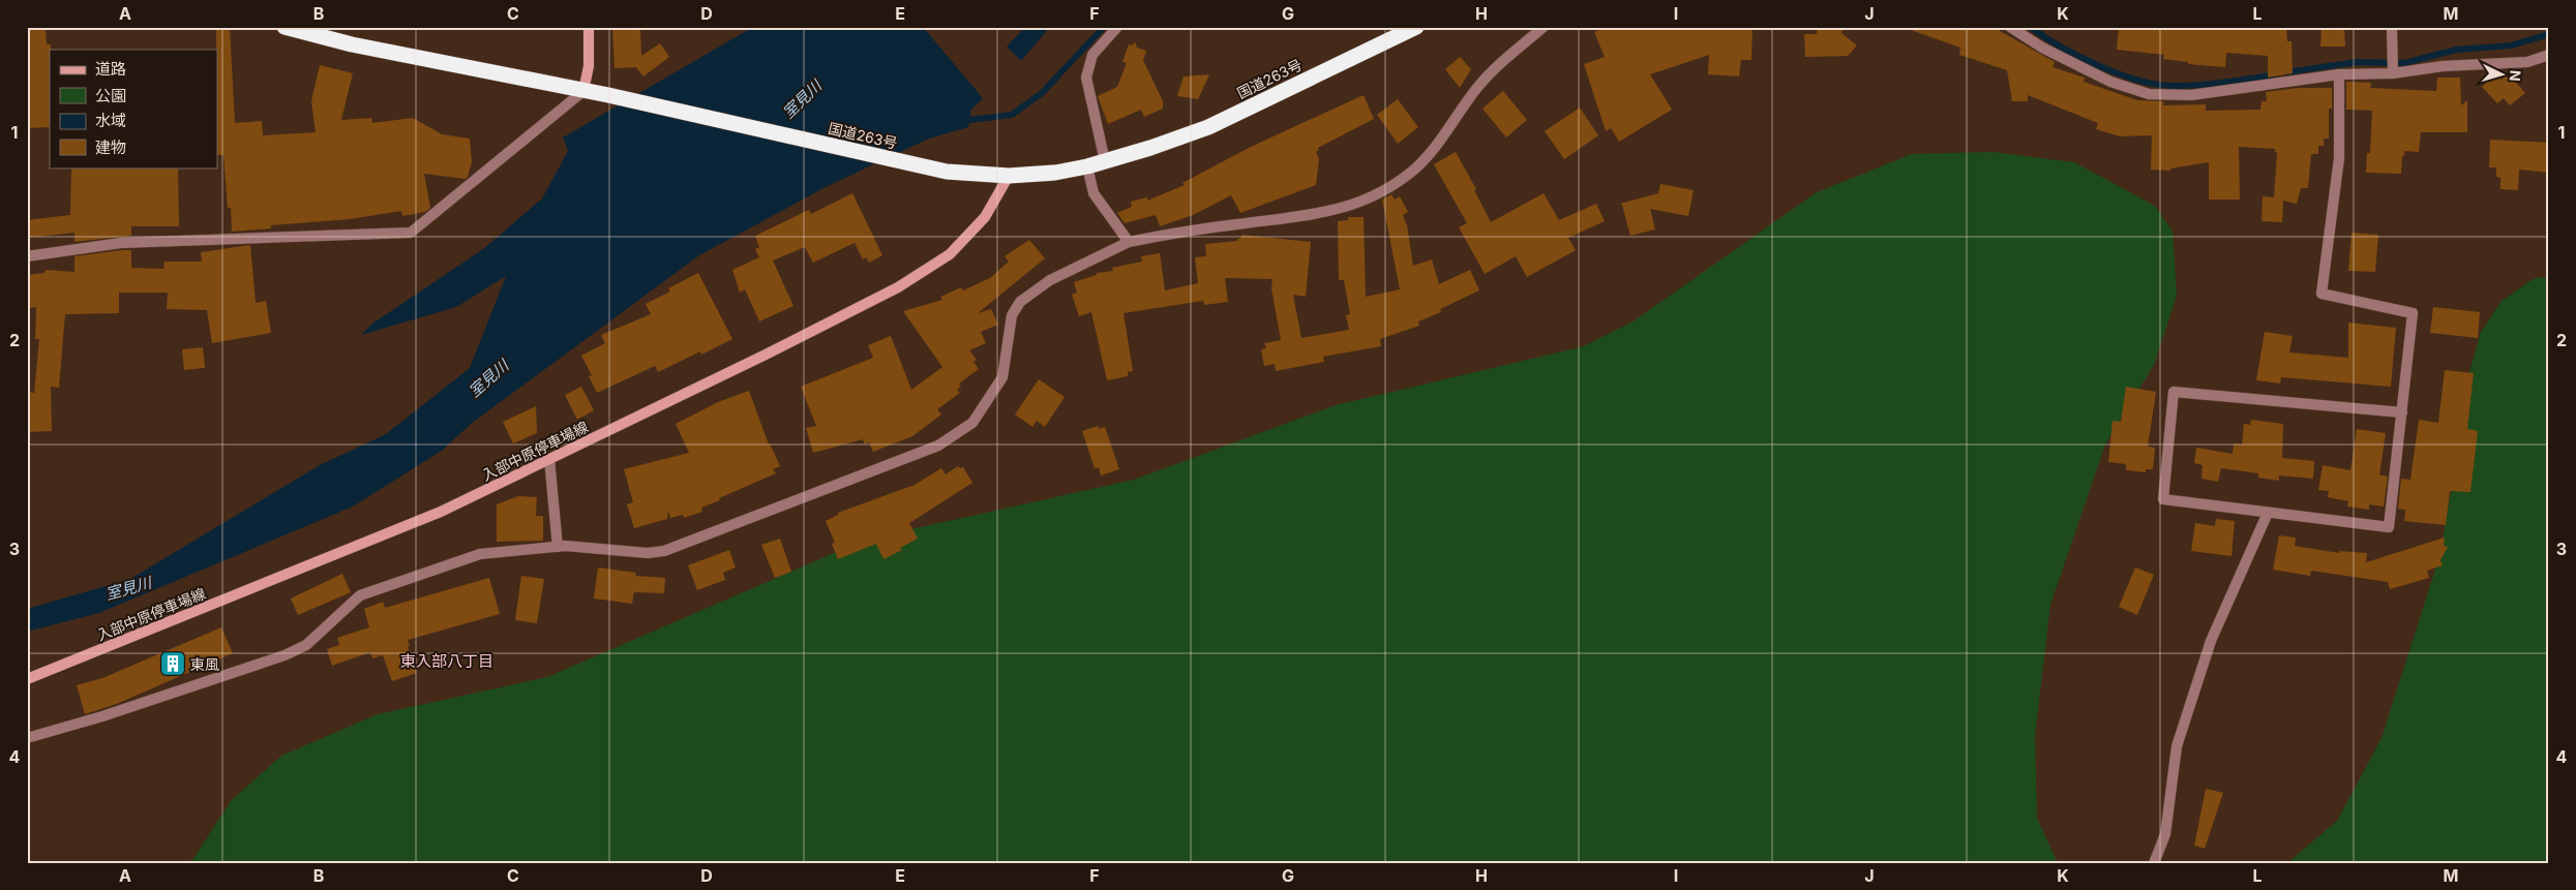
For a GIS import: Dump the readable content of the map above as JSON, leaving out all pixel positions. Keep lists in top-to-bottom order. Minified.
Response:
{"streets":{"highway":["国道263号"],"main road":["入部中原停車場線"]},"crossings":[["国道263号","入部中原停車場線"]],"districts":["東入部八丁目"],"water":["室見川"],"places":{"building":["東風"]},"legend":["道路","公園","水域","建物"],"north":"right","grid":{"columns":["A","B","C","D","E","F","G","H","I","J","K","L","M"],"rows":["1","2","3","4"]}}
